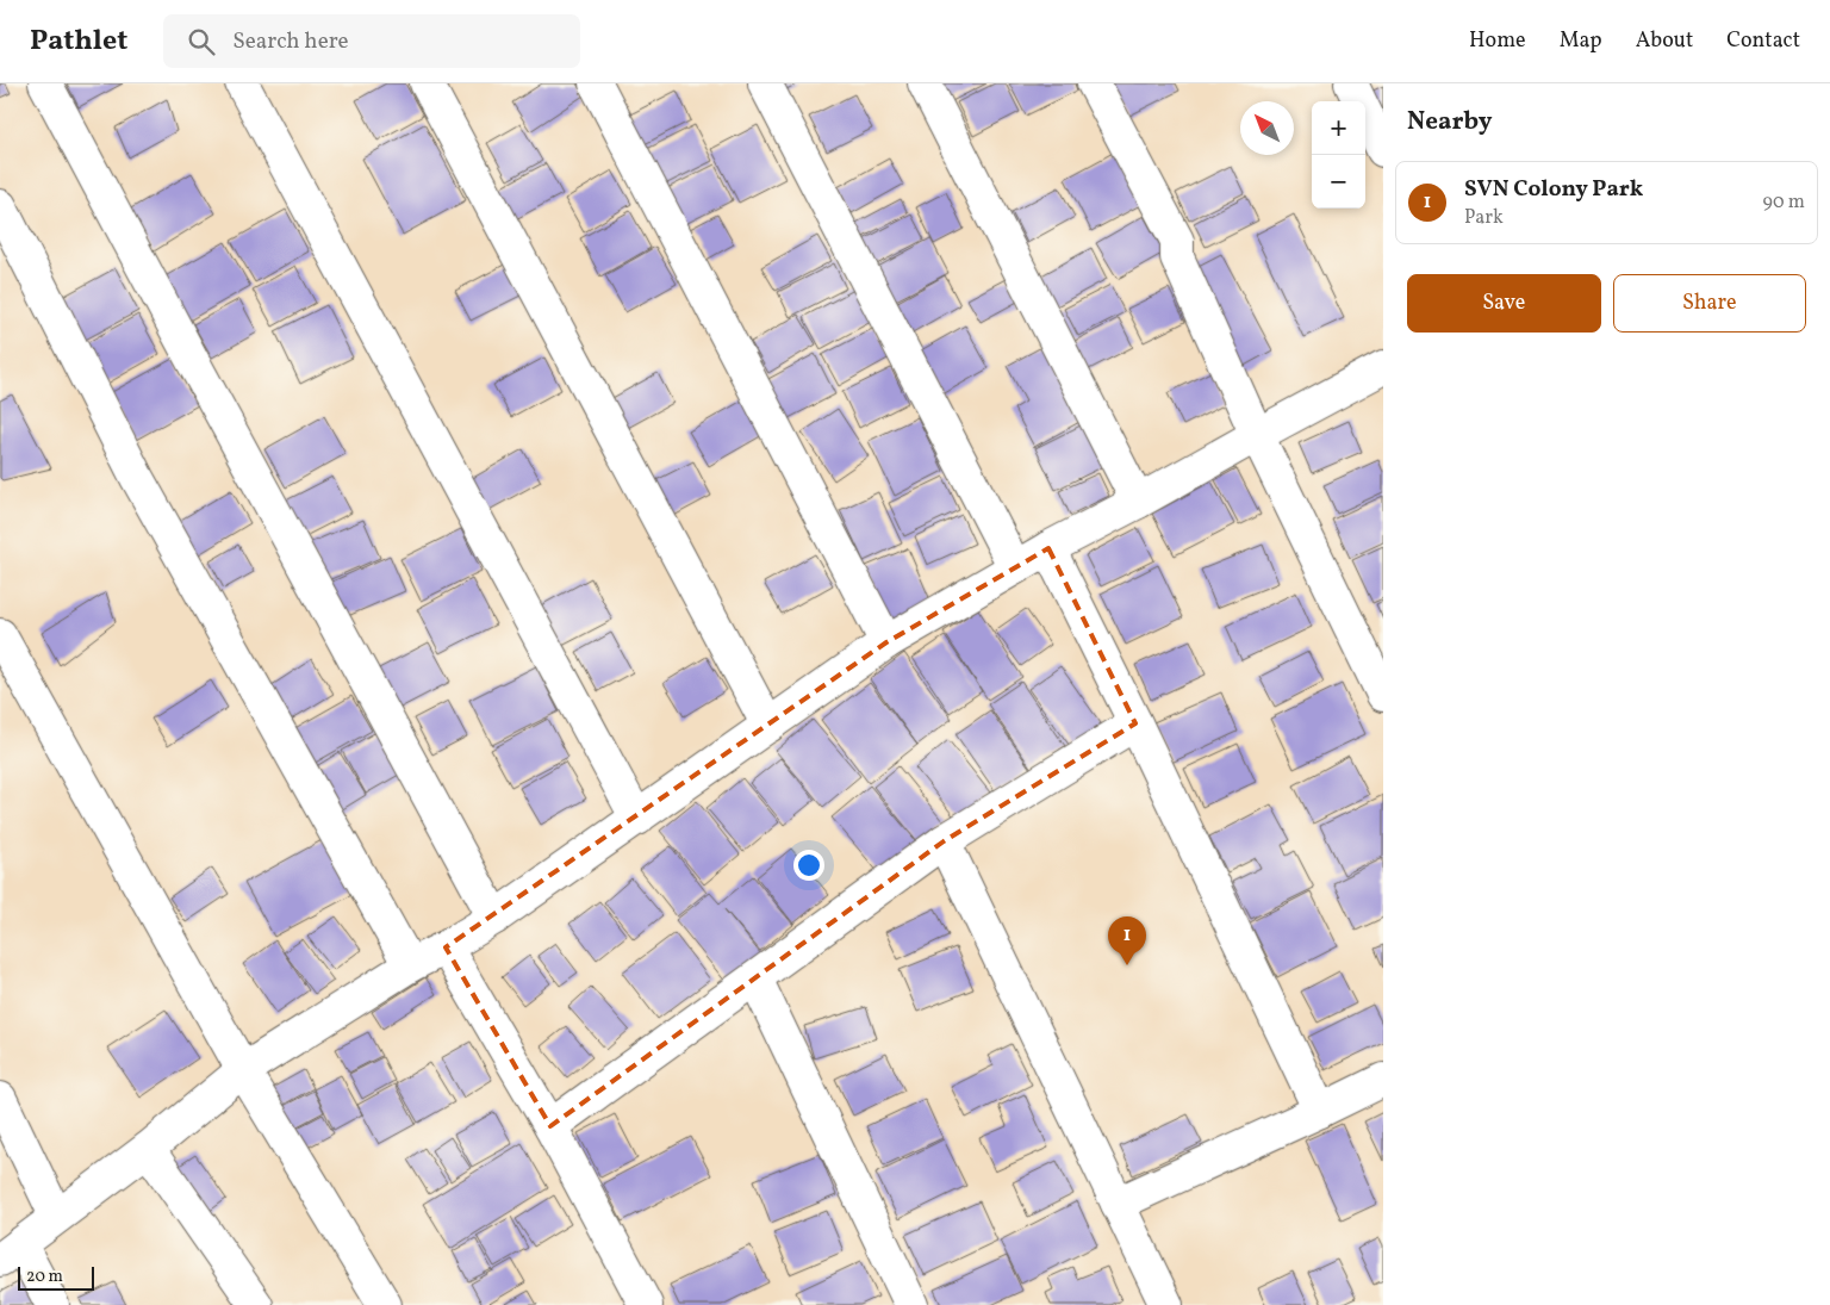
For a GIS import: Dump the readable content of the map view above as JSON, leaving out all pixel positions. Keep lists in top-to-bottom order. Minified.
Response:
{"scale_bar":"20 m","north":"top left","page":{"header":"Pathlet","search":"Search here","nav":["Home","Map","About","Contact"],"heading":"Nearby","map_buttons":["+","−"],"list":[{"mark":"1","name":"SVN Colony Park","note":"Park","value":"90 m"}],"buttons":["Save","Share"],"pins":"1","scale":"20 m"}}
